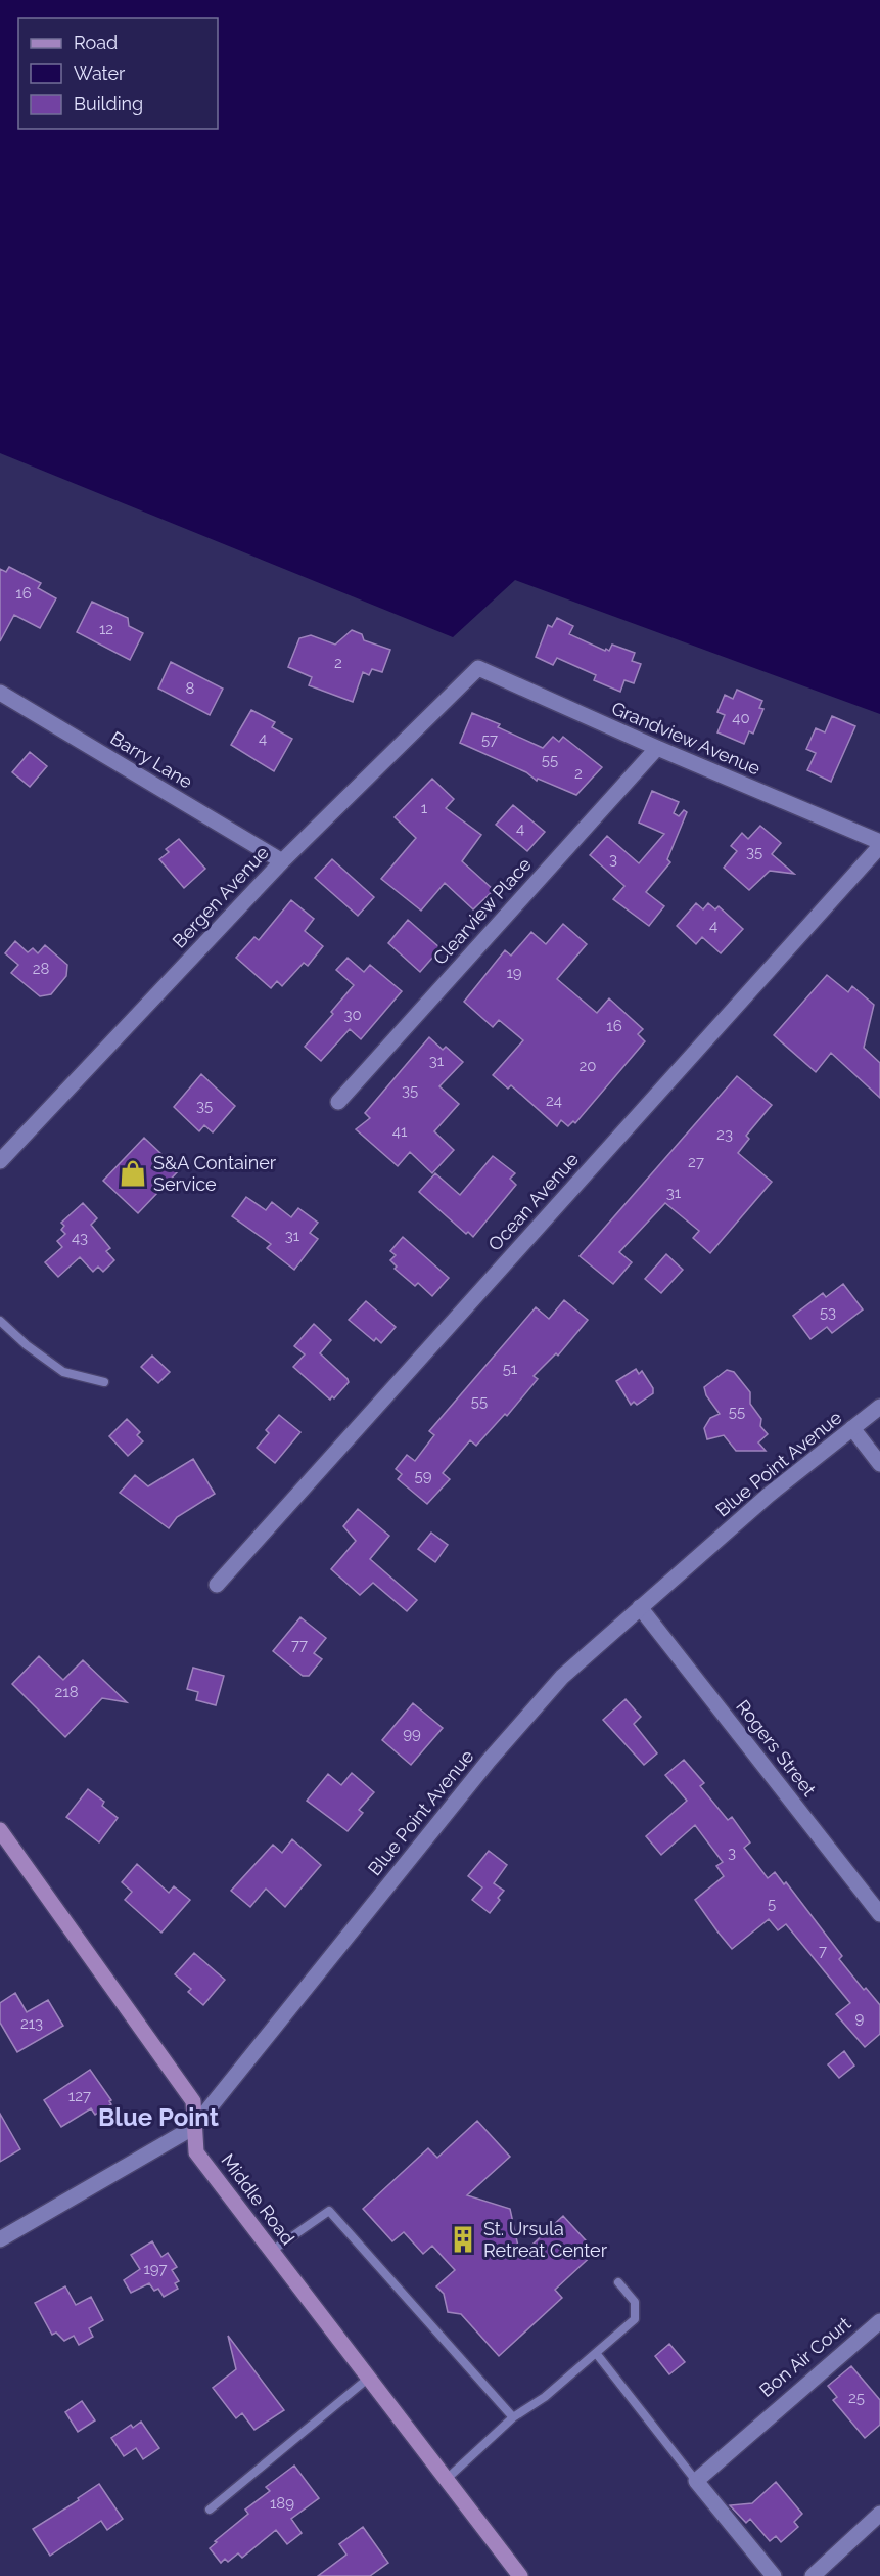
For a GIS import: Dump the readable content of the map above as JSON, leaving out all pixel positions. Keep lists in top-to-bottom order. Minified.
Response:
{"streets":{"main road":["Middle Road"],"street":["Grandview Avenue","Barry Lane","Bergen Avenue","Clearview Place","Ocean Avenue","Blue Point Avenue","Rogers Street","Bon Air Court"]},"crossings":[["Grandview Avenue","Bergen Avenue"],["Grandview Avenue","Clearview Place"],["Grandview Avenue","Ocean Avenue"],["Barry Lane","Bergen Avenue"],["Blue Point Avenue","Rogers Street"],["Blue Point Avenue","Middle Road"]],"districts":["Blue Point"],"places":{"shop":["S&A Container Service"],"building":["St. Ursula Retreat Center"]},"house_numbers":["16","12","2","8","40","4","57","55","2","1","4","35","3","4","28","19","30","16","31","20","35","24","35","41","23","27","31","31","43","53","51","55","55","59","77","218","99","3","5","7","9","213","127","197","25","189"],"legend":["Road","Water","Building"]}
